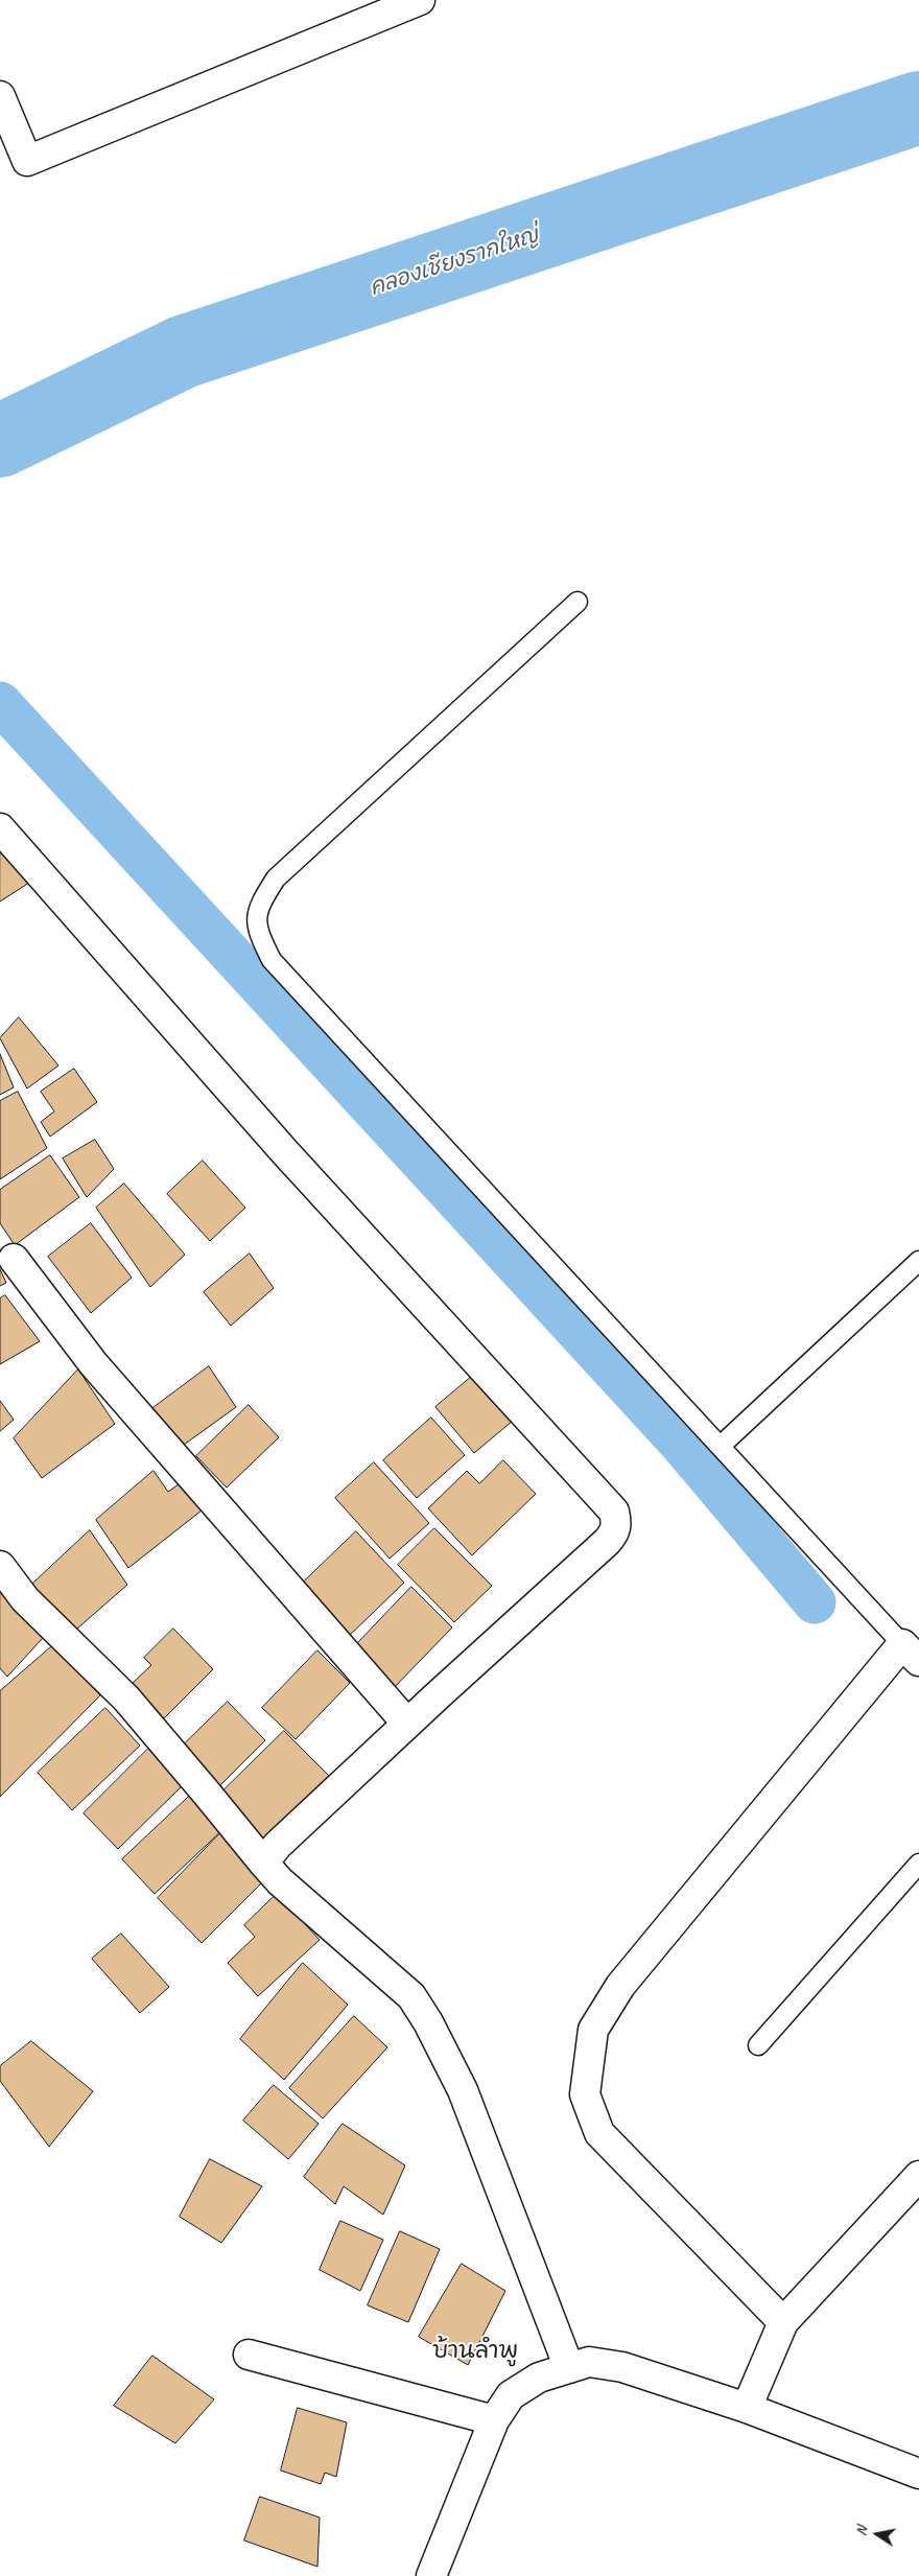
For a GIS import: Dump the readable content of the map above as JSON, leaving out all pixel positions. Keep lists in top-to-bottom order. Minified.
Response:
{"districts":["บ้านลำพู"],"water":["คลองเชียงรากใหญ่"],"north":"left"}
